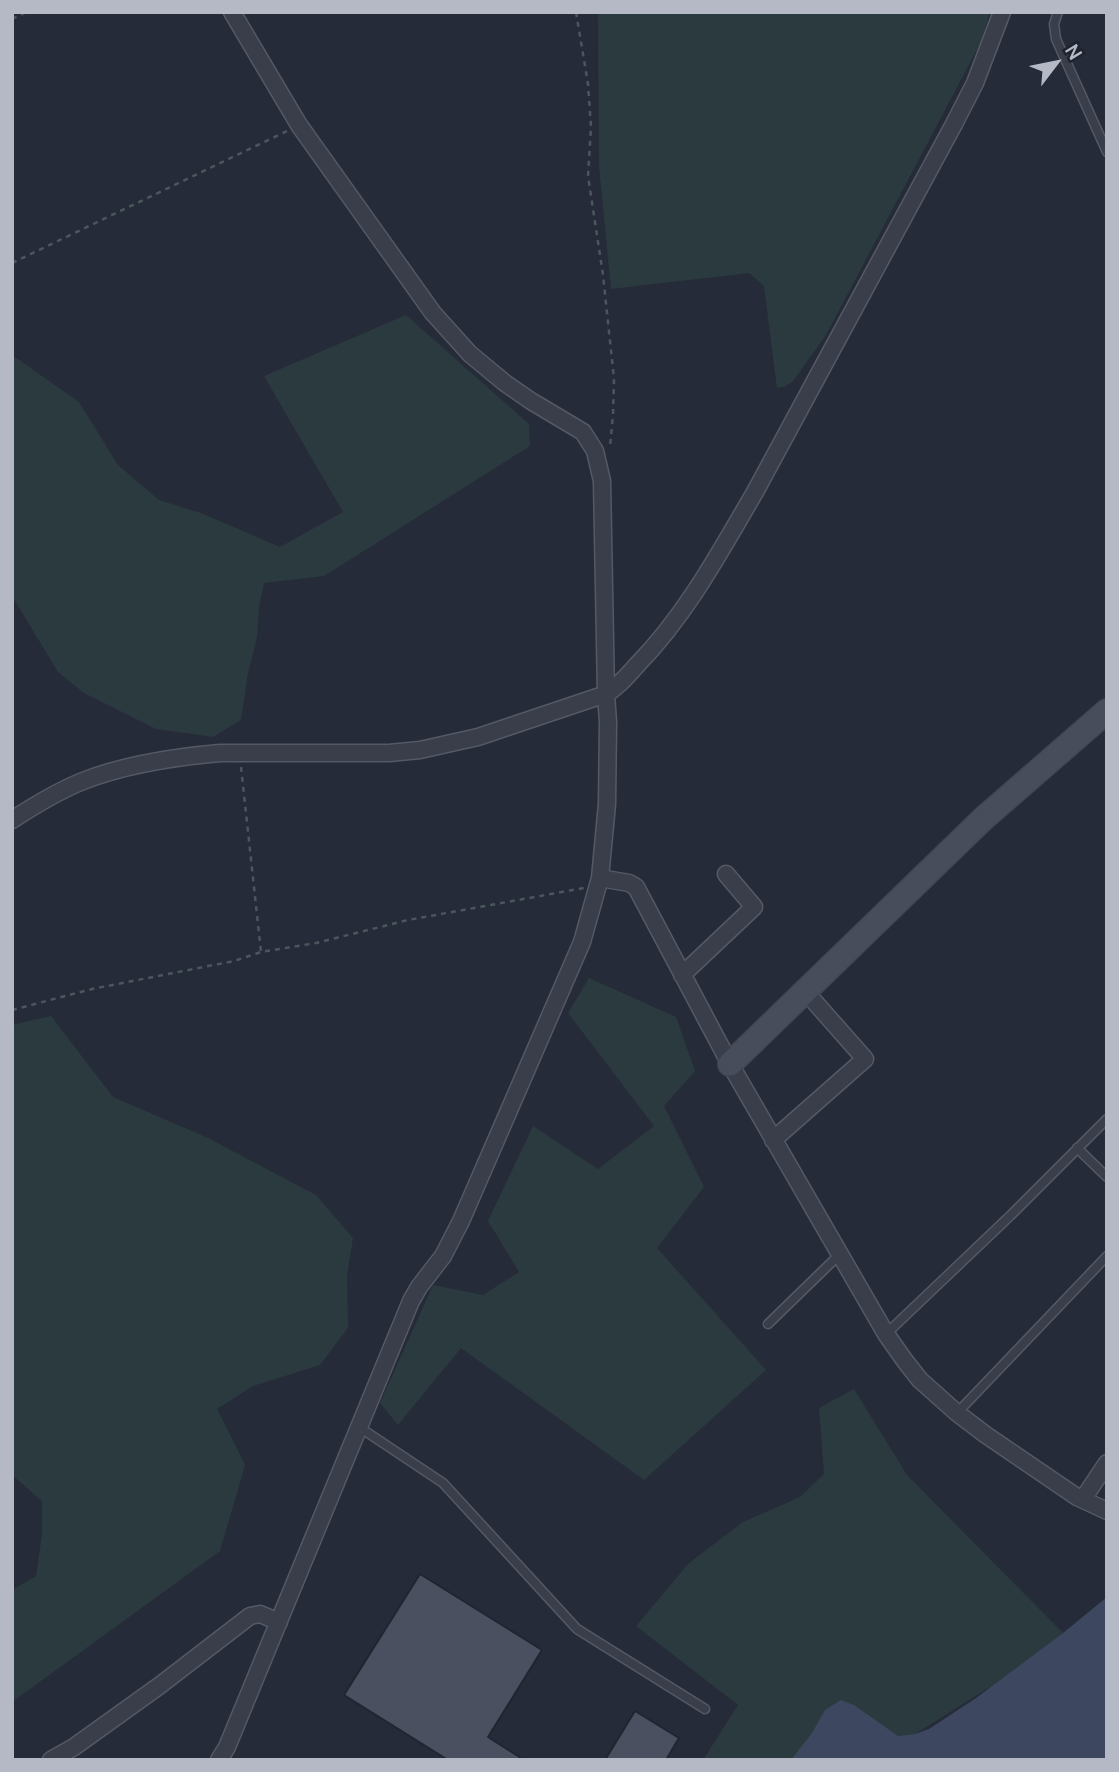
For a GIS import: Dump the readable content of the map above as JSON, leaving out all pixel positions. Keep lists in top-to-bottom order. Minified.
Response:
{"north":"top right"}
